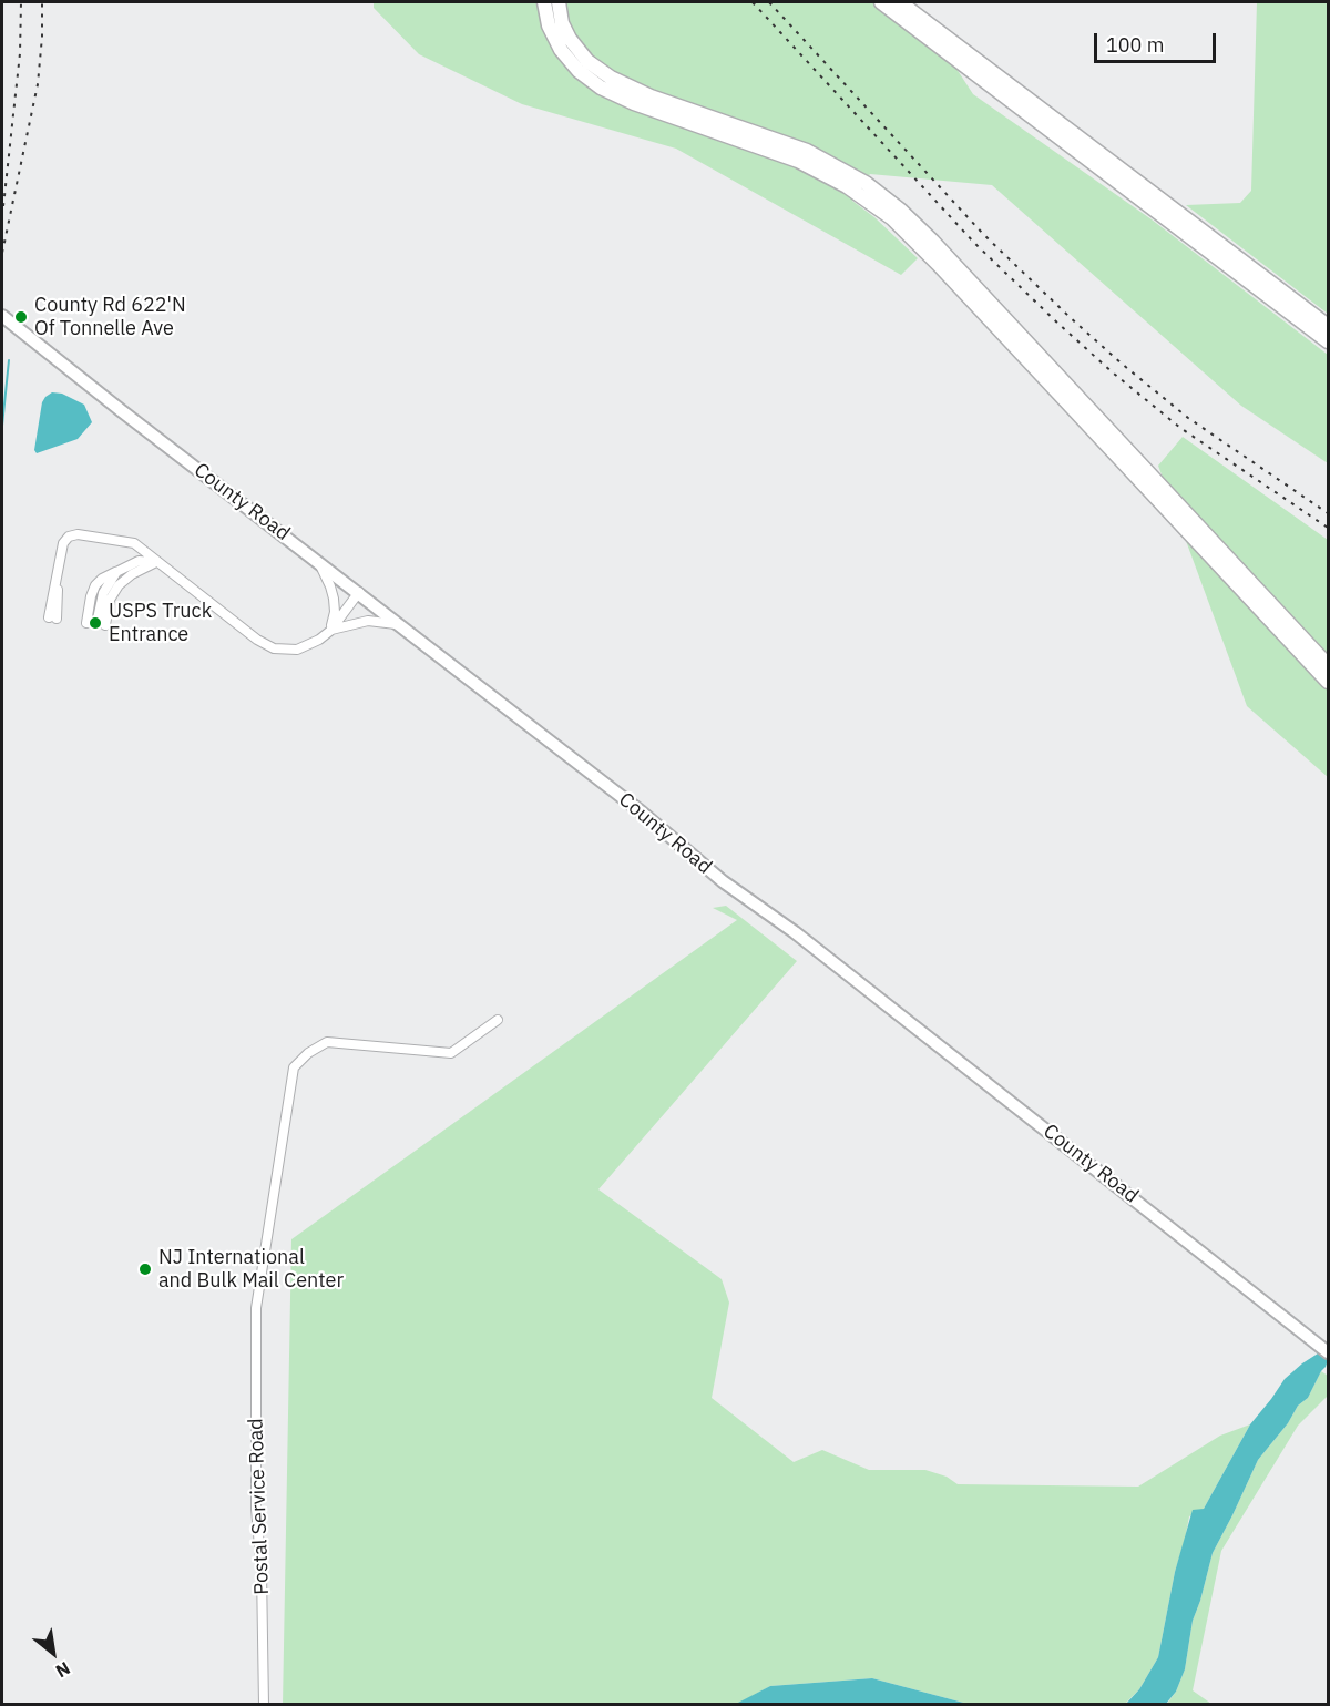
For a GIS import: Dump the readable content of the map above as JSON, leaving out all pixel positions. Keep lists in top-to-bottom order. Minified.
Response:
{"streets":{"main road":["County Road"],"street":["Postal Service Road"]},"places":["County Rd 622'N Of Tonnelle Ave","USPS Truck Entrance","NJ International and Bulk Mail Center"],"scale_bar":"100 m","north":"bottom right"}
